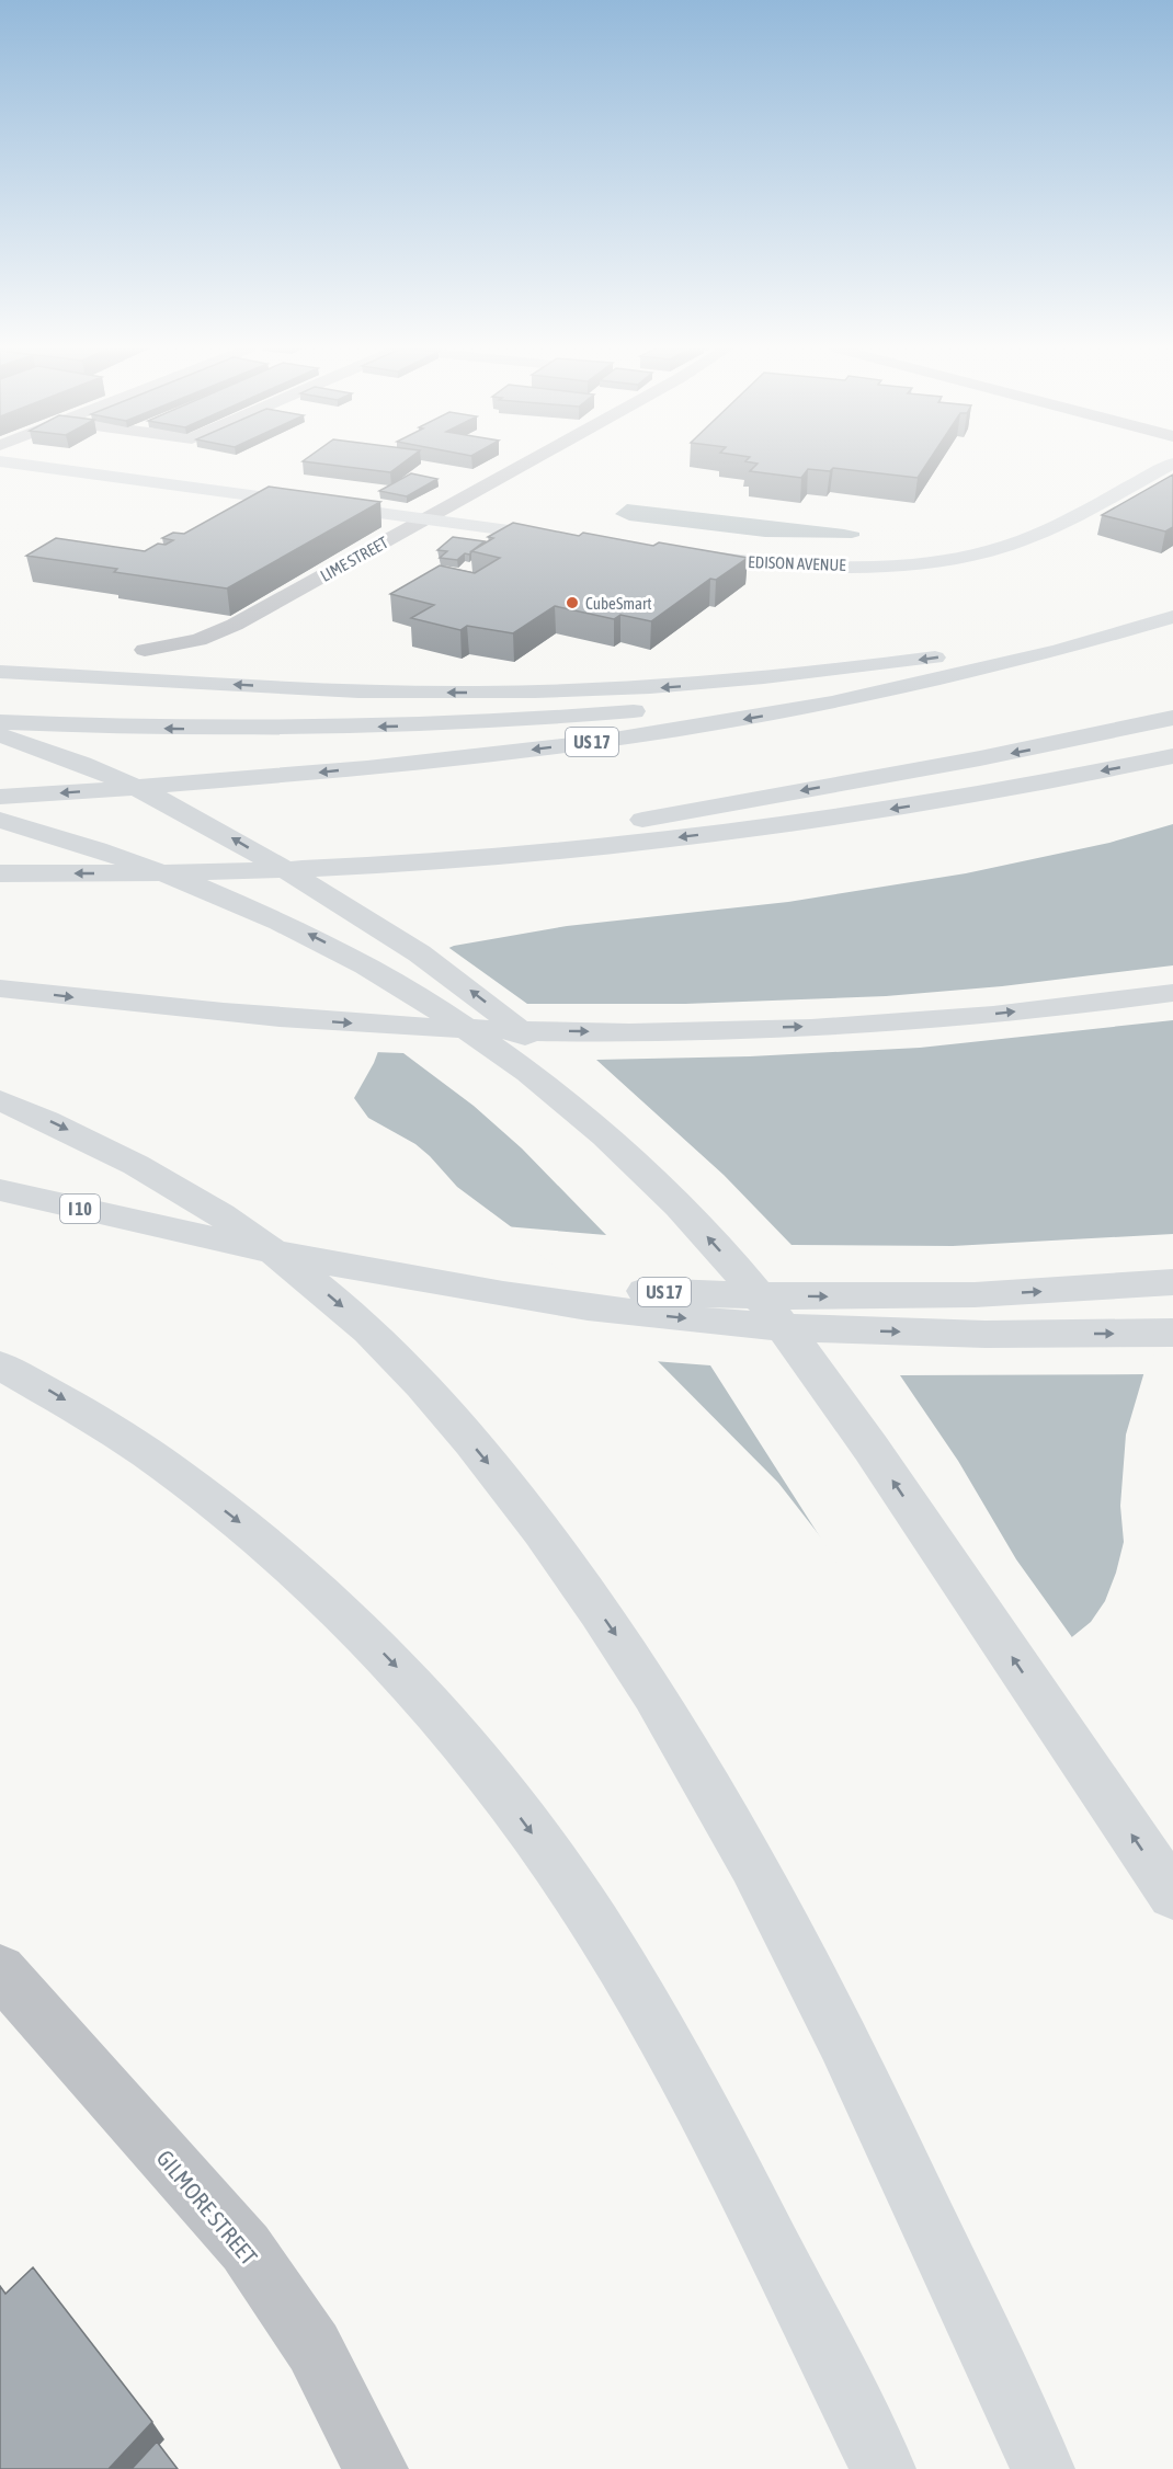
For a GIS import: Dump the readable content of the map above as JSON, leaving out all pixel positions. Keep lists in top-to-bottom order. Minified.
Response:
{"streets":{"main road":["EDISON AVENUE","US 17","I 10"],"street":["LIME STREET","GILMORE STREET"]},"crossings":[["US 17","I 10"]],"places":["CubeSmart"]}
